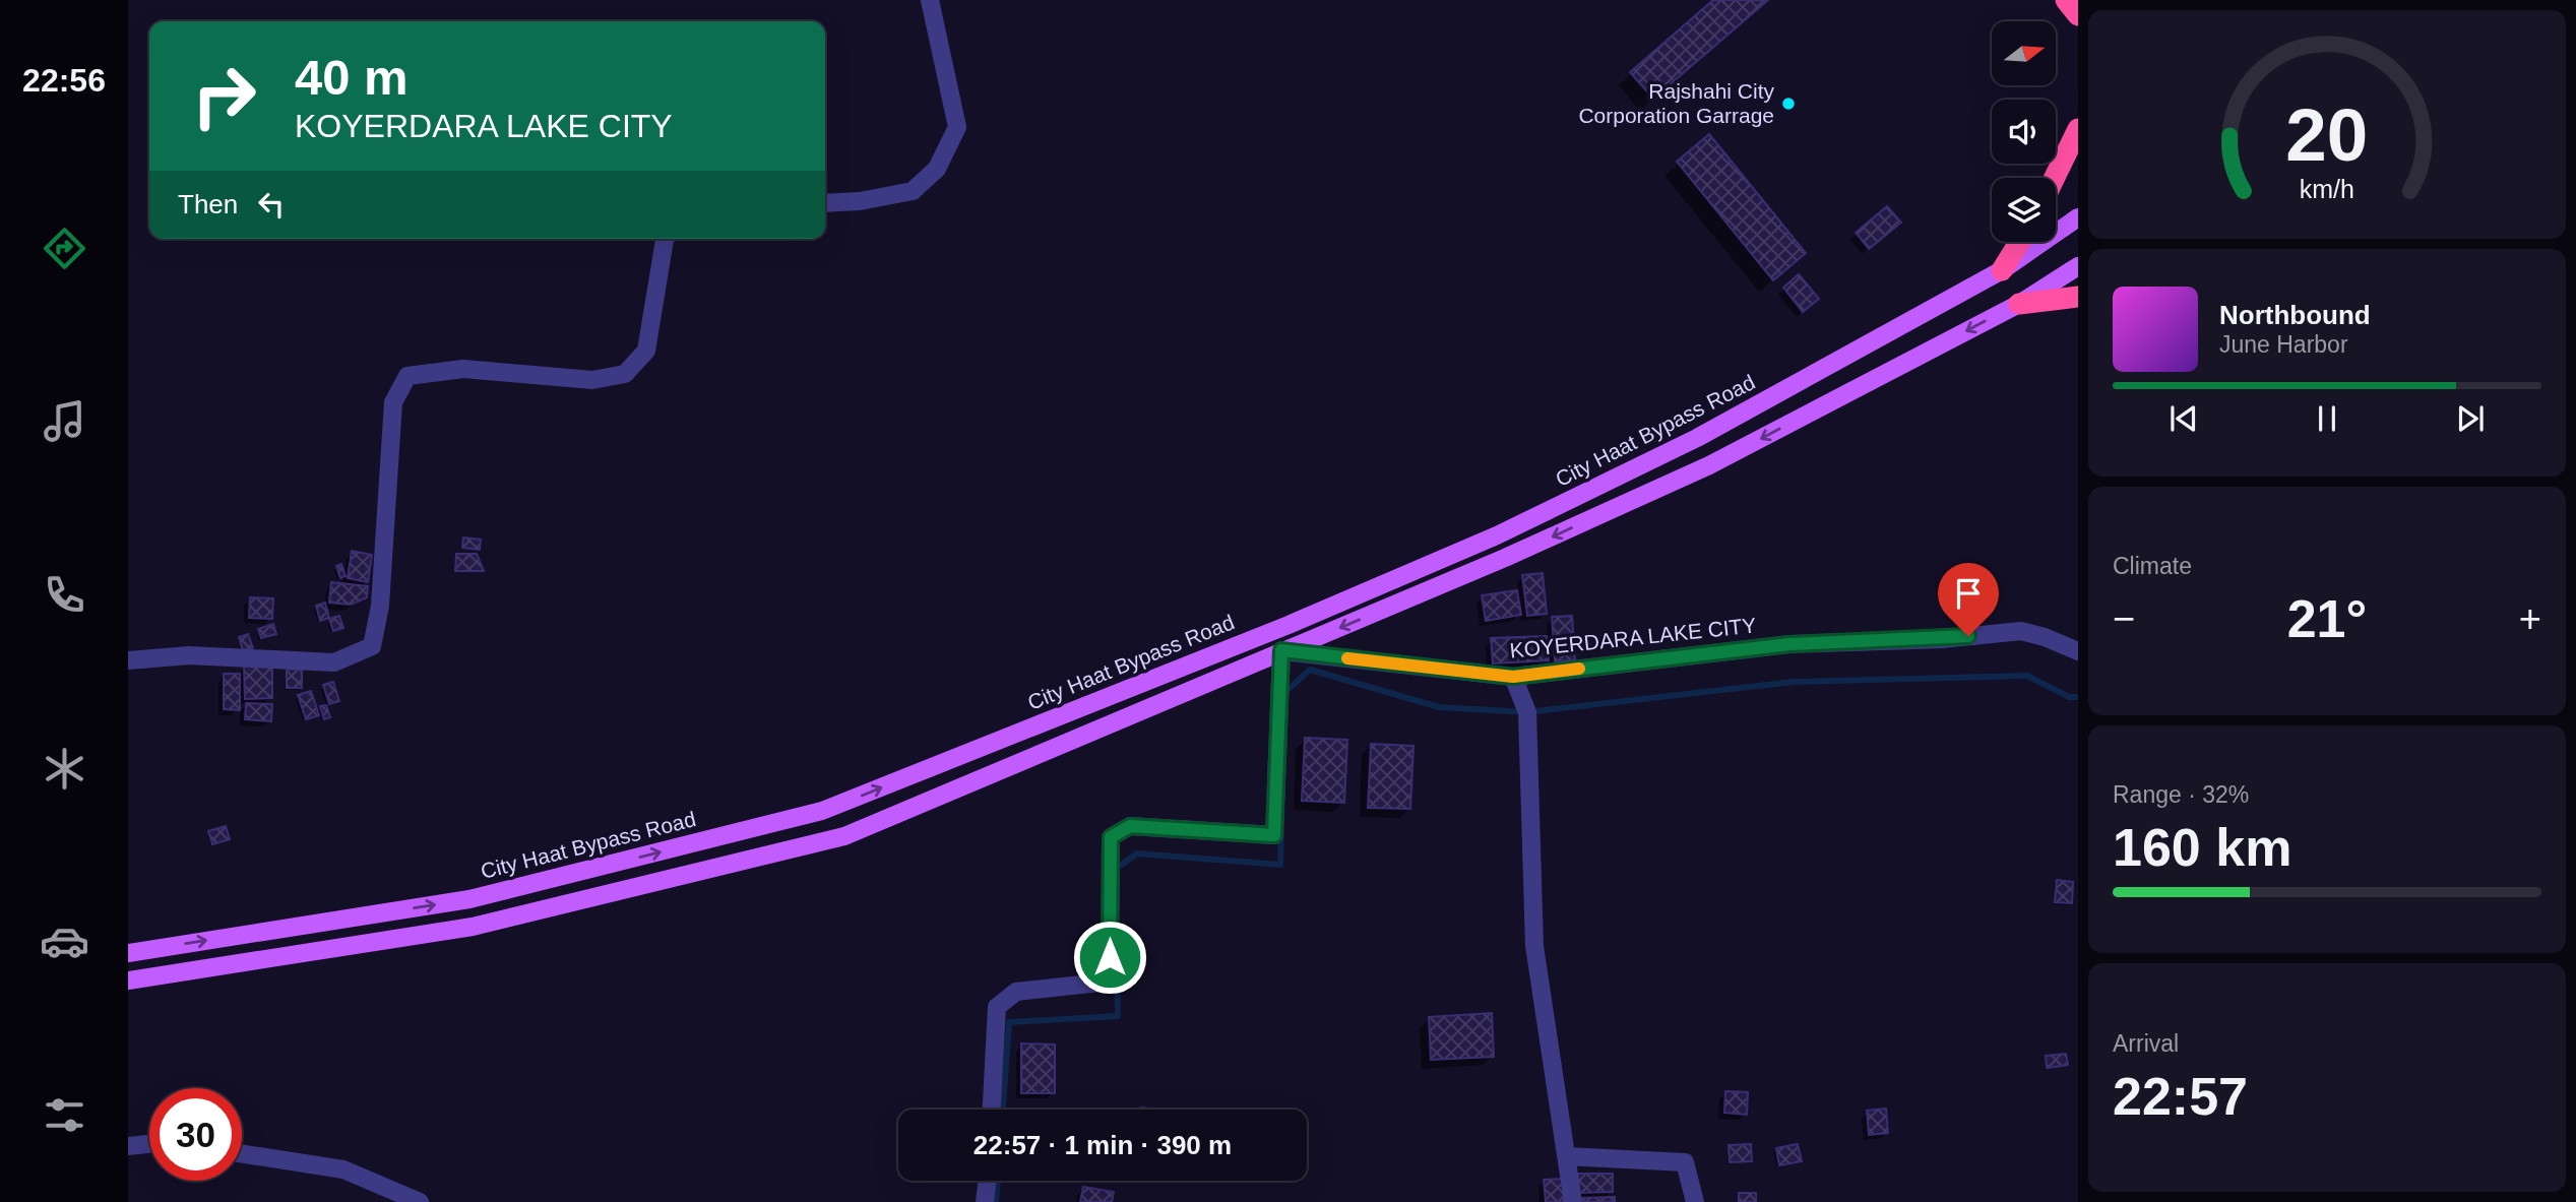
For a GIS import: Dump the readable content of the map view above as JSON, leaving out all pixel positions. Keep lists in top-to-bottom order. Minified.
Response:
{"streets":{"main road":["City Haat Bypass Road"],"street":["KOYERDARA LAKE CITY"]},"places":["Rajshahi City Corporation Garrage"],"north":"right","page":{"tabs":"22:56","turn":["40 m","KOYERDARA LAKE CITY"],"then":"Then","song":["Northbound","June Harbor"],"tile":["Climate",["Range · 32%","160 km"],["Arrival","22:57"]],"heat":["−","21°","+"],"limit":"30","trip":"22:57 · 1 min · 390 m","gauge":["20","km/h"]}}
